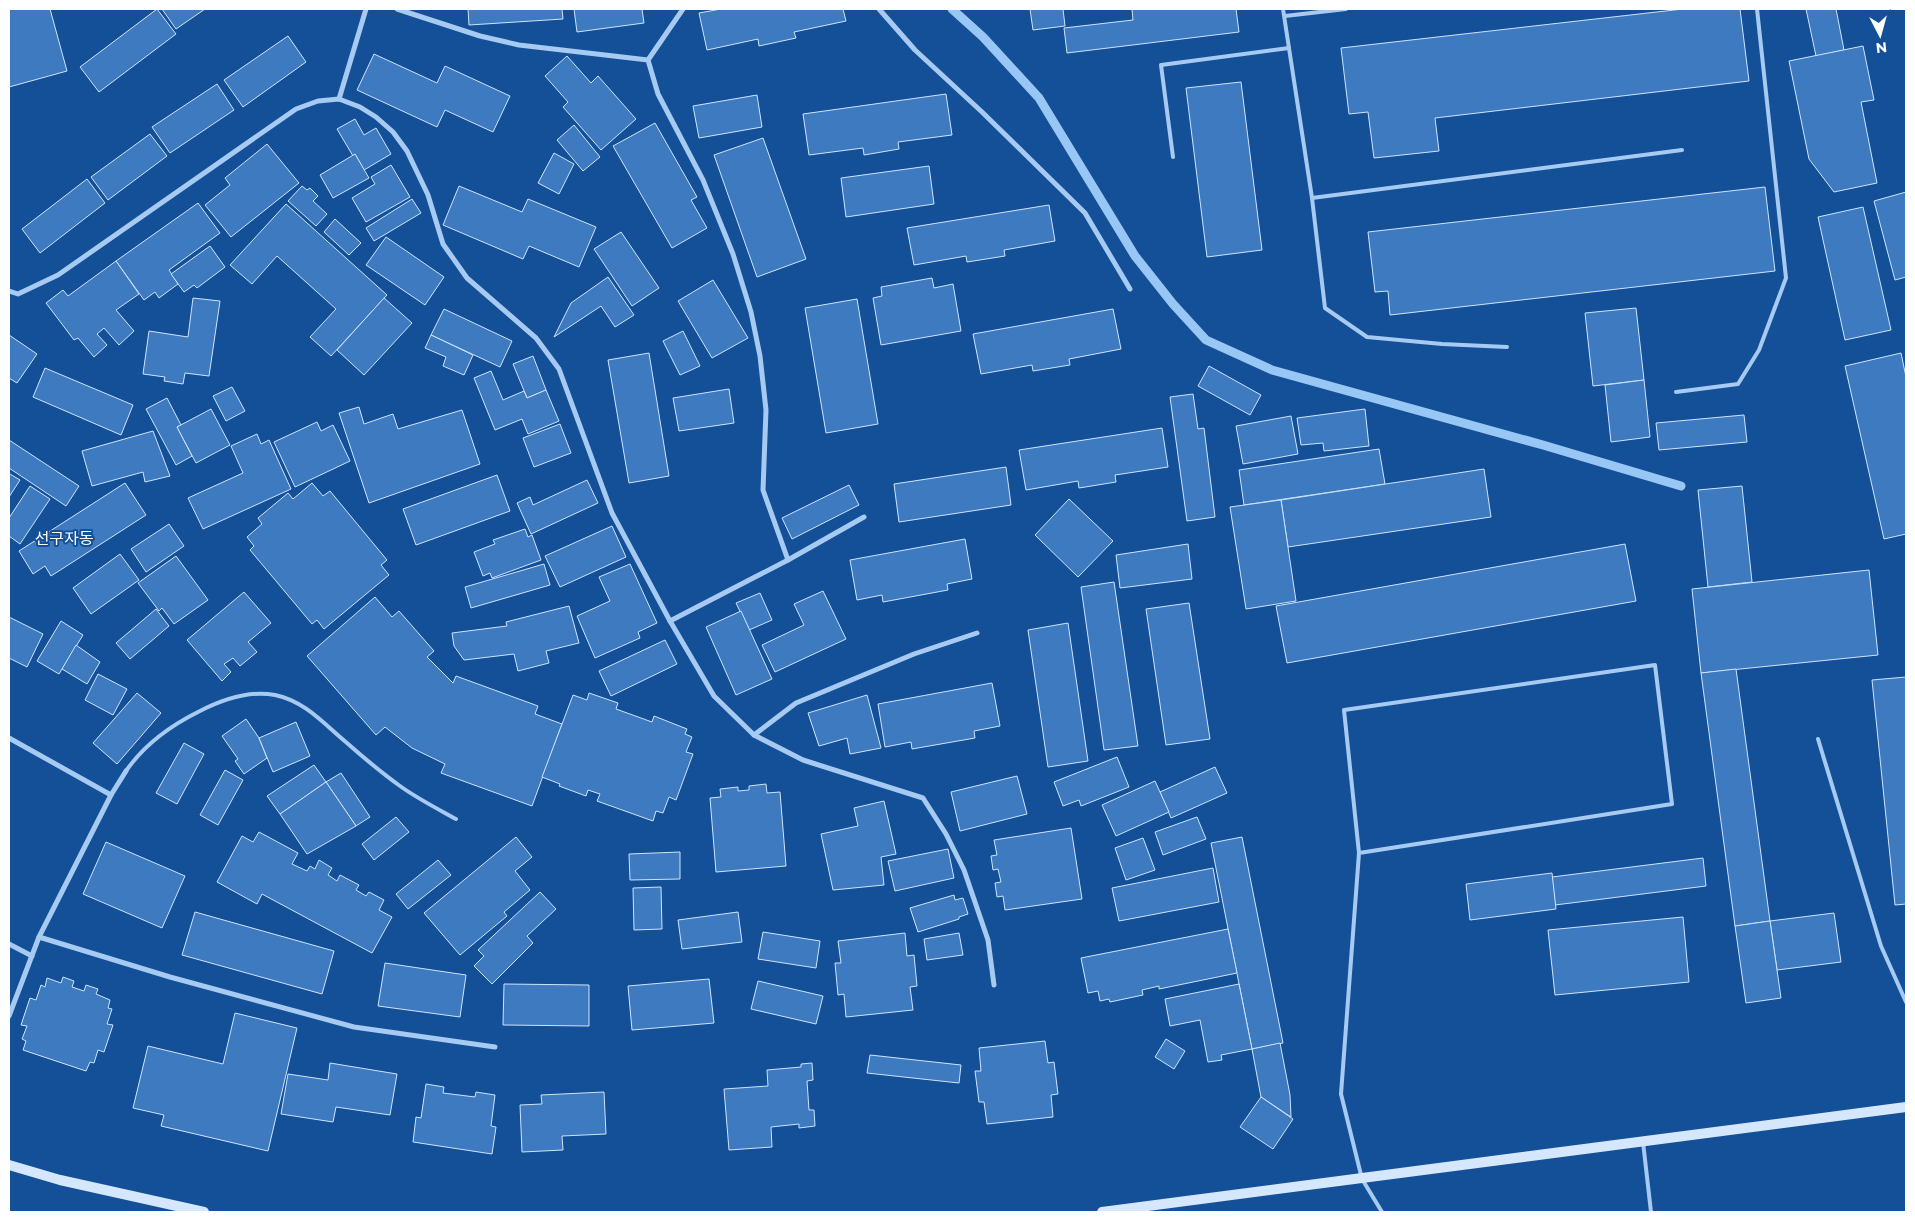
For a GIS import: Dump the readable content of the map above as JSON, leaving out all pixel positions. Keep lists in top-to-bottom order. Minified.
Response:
{"districts":["선구자동"],"north":"bottom"}
